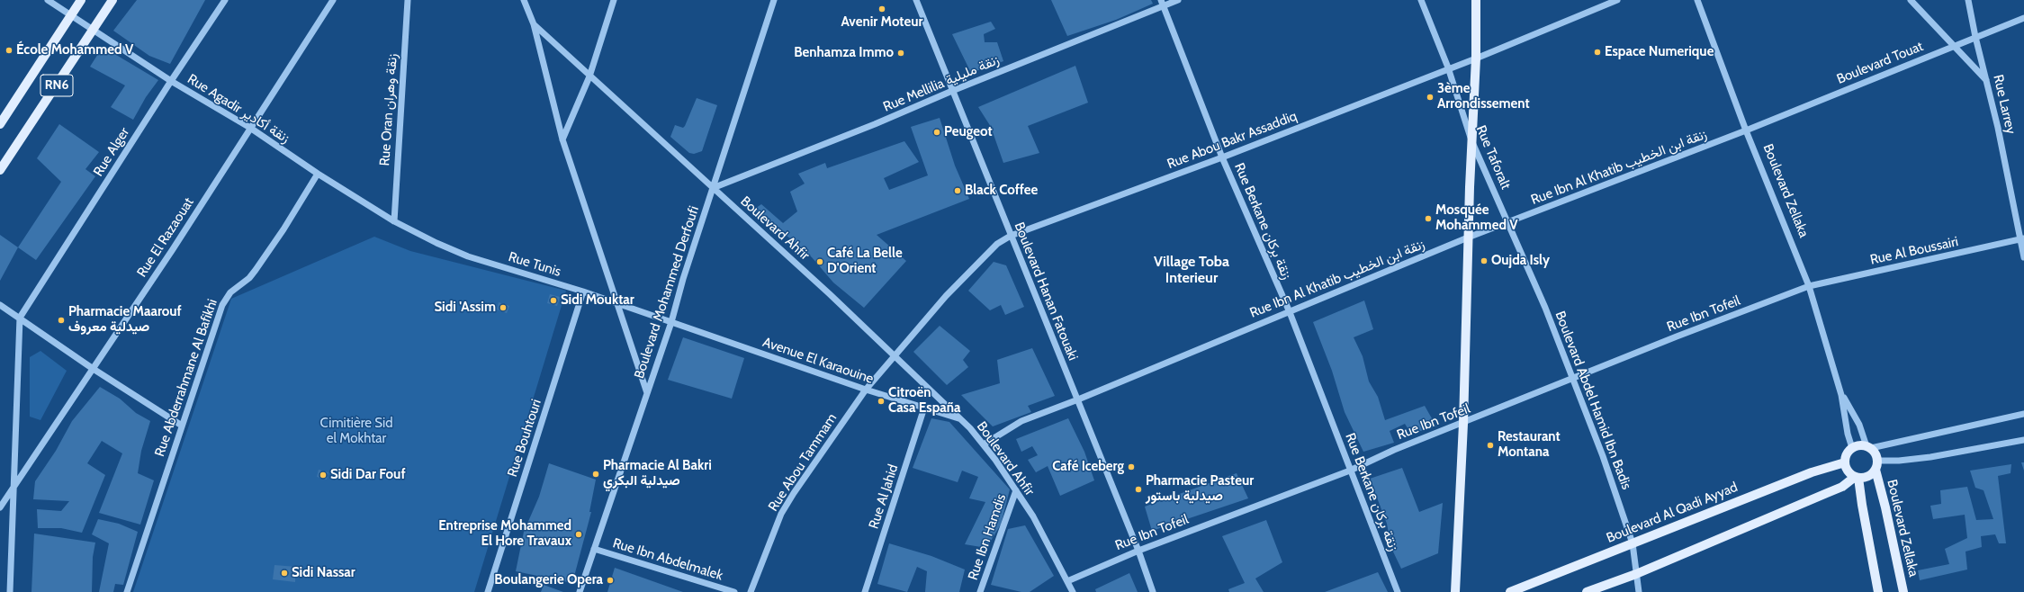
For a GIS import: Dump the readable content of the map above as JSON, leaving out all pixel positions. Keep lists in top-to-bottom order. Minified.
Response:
{"streets":{"main road":["RN6","Boulevard Zellaka","Boulevard Al Qadi Ayyad"],"street":["Boulevard Touat","Rue Mellilia زنقة مليلية","Rue Larrey","Rue Agadir زنقة أكادير","Rue Oran زنقة وهران","Rue Abou Bakr Assaddiq","Rue Alger","Rue Taforalt","Rue Ibn Al Khatib زنقة ابن الخطيب","Rue Berkane زنقة بركان","Boulevard Ahfir","Rue El Razaouat","Rue Al Boussairi","Rue Tunis","Boulevard Hanan Fatouaki","Boulevard Mohammed Derfoufi","Rue Ibn Tofeil","Avenue El Karaouine","Rue Abderrahmane Al Bafikhi","Boulevard Abdel Hamid Ibn Badis","Rue Bouhtouri","Rue Abou Tammam","Rue Al Jahid","Rue Ibn Hamdis","Rue Ibn Abdelmalek"]},"crossings":[["Boulevard Touat","Rue Larrey"],["Boulevard Touat","Rue Ibn Al Khatib زنقة ابن الخطيب"],["Boulevard Touat","Boulevard Zellaka"],["Rue Mellilia زنقة مليلية","Rue Berkane زنقة بركان"],["Rue Mellilia زنقة مليلية","Boulevard Ahfir"],["Rue Mellilia زنقة مليلية","Boulevard Hanan Fatouaki"],["Rue Mellilia زنقة مليلية","Boulevard Mohammed Derfoufi"],["RN6","Rue Agadir زنقة أكادير"],["Rue Larrey","Rue Al Boussairi"],["Rue Agadir زنقة أكادير","Rue Oran زنقة وهران"],["Rue Agadir زنقة أكادير","Rue Alger"],["Rue Agadir زنقة أكادير","Rue El Razaouat"],["Rue Agadir زنقة أكادير","Rue Tunis"],["Rue Agadir زنقة أكادير","Rue Abderrahmane Al Bafikhi"],["Rue Oran زنقة وهران","Rue Tunis"],["Rue Abou Bakr Assaddiq","Rue Taforalt"],["Rue Abou Bakr Assaddiq","Rue Berkane زنقة بركان"],["Rue Abou Bakr Assaddiq","Boulevard Ahfir"],["Rue Abou Bakr Assaddiq","Boulevard Hanan Fatouaki"],["Rue Abou Bakr Assaddiq","Rue Abou Tammam"],["Rue Taforalt","Rue Ibn Al Khatib زنقة ابن الخطيب"],["Rue Taforalt","Boulevard Abdel Hamid Ibn Badis"],["Rue Ibn Al Khatib زنقة ابن الخطيب","Boulevard Zellaka"],["Rue Ibn Al Khatib زنقة ابن الخطيب","Rue Berkane زنقة بركان"],["Rue Ibn Al Khatib زنقة ابن الخطيب","Boulevard Ahfir"],["Rue Ibn Al Khatib زنقة ابن الخطيب","Boulevard Hanan Fatouaki"],["Rue Ibn Al Khatib زنقة ابن الخطيب","Boulevard Abdel Hamid Ibn Badis"],["Boulevard Zellaka","Rue Al Boussairi"],["Boulevard Zellaka","Rue Ibn Tofeil"],["Boulevard Zellaka","Boulevard Al Qadi Ayyad"],["Rue Berkane زنقة بركان","Rue Ibn Tofeil"],["Boulevard Ahfir","Boulevard Mohammed Derfoufi"],["Boulevard Ahfir","Rue Ibn Tofeil"],["Boulevard Ahfir","Avenue El Karaouine"],["Boulevard Ahfir","Rue Abou Tammam"],["Boulevard Ahfir","Rue Ibn Hamdis"],["Rue Al Boussairi","Rue Ibn Tofeil"],["Rue Tunis","Boulevard Mohammed Derfoufi"],["Rue Tunis","Avenue El Karaouine"],["Rue Tunis","Rue Bouhtouri"],["Boulevard Hanan Fatouaki","Rue Ibn Tofeil"],["Boulevard Mohammed Derfoufi","Avenue El Karaouine"],["Boulevard Mohammed Derfoufi","Rue Ibn Abdelmalek"],["Rue Ibn Tofeil","Boulevard Abdel Hamid Ibn Badis"],["Avenue El Karaouine","Rue Abou Tammam"],["Avenue El Karaouine","Rue Al Jahid"],["Boulevard Abdel Hamid Ibn Badis","Boulevard Al Qadi Ayyad"]],"districts":["Village Toba Interieur"],"parks":["Cimitière Sid el Mokhtar"],"places":["Avenir Moteur","École Mohammed V","Espace Numerique","Benhamza Immo","3ème Arrondissement","Peugeot","Black Coffee","Mosquée Mohammed V","Oujda Isly","Café La Belle D'Orient","Sidi Mouktar","Sidi 'Assim","Pharmacie Maarouf صيدلية معروف","Citroën Casa España","Restaurant Montana","Café Iceberg","Pharmacie Al Bakri صيدلية البكري","Sidi Dar Fouf","Pharmacie Pasteur صيدلية باستور","Entreprise Mohammed El Hore Travaux","Sidi Nassar","Boulangerie Opera"]}
